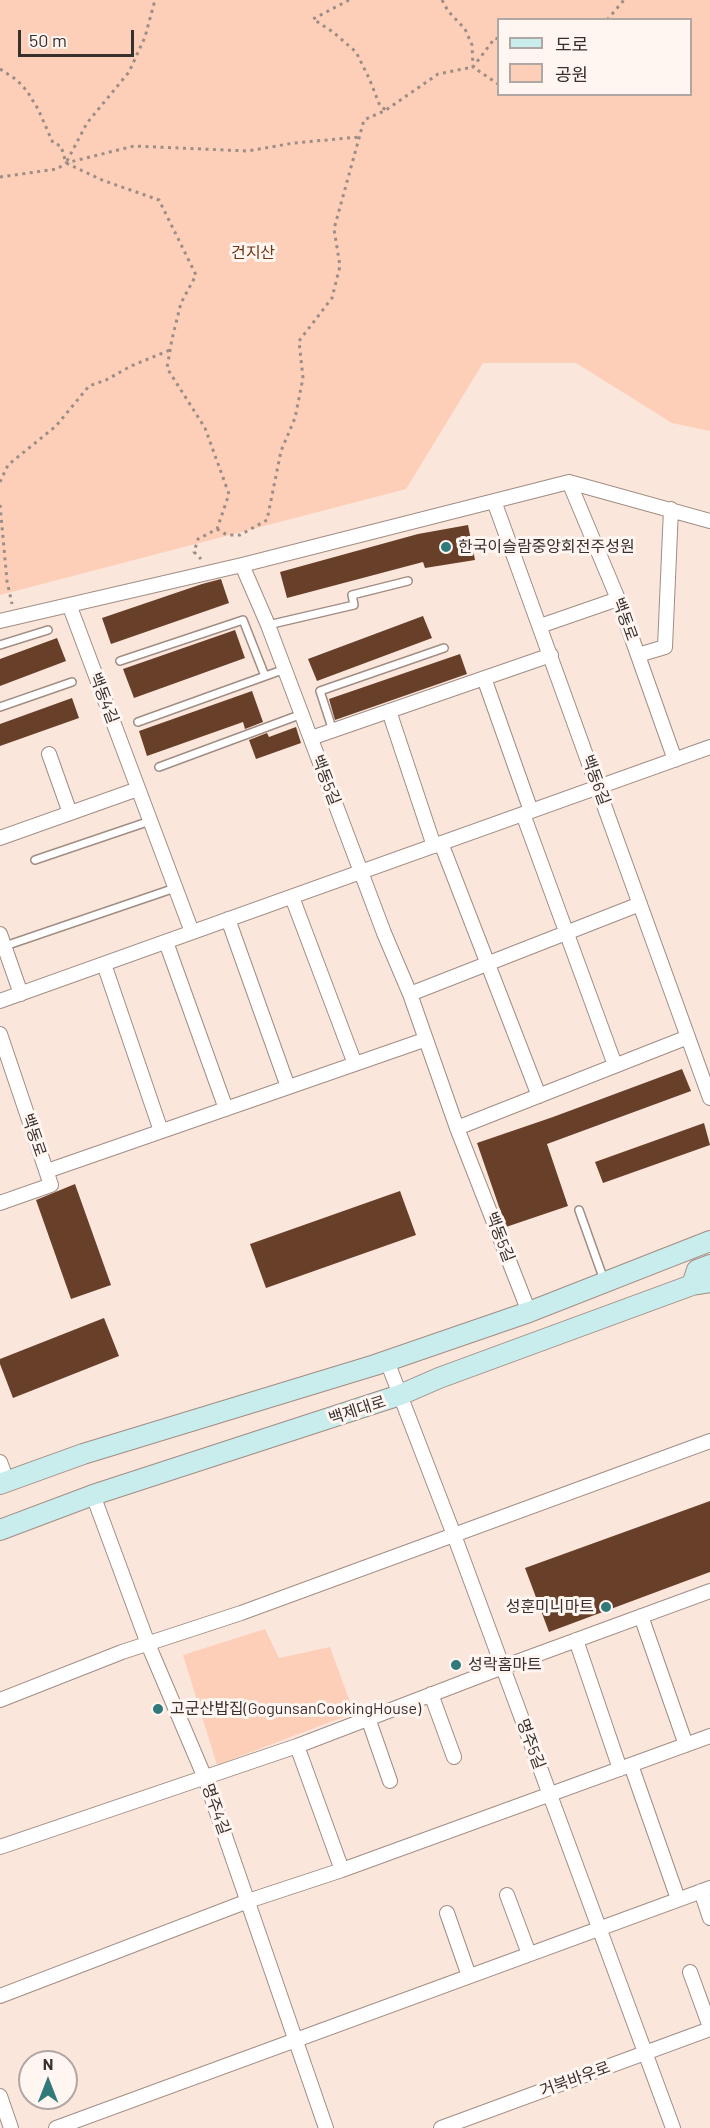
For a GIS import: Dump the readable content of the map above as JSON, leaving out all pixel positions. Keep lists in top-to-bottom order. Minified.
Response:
{"streets":{"street":["백동로","백동4길","백동5길","백동6길","백제대로","명주5길","명주4길","거북바우로"]},"crossings":[["백제대로","명주5길"],["백제대로","명주4길"],["명주5길","거북바우로"]],"parks":["건지산"],"places":["한국이슬람중앙회전주성원","성훈미니마트","성락홈마트","고군산밥집(GogunsanCookingHouse)"],"legend":["도로","공원"],"scale_bar":"50 m","north":"top"}
